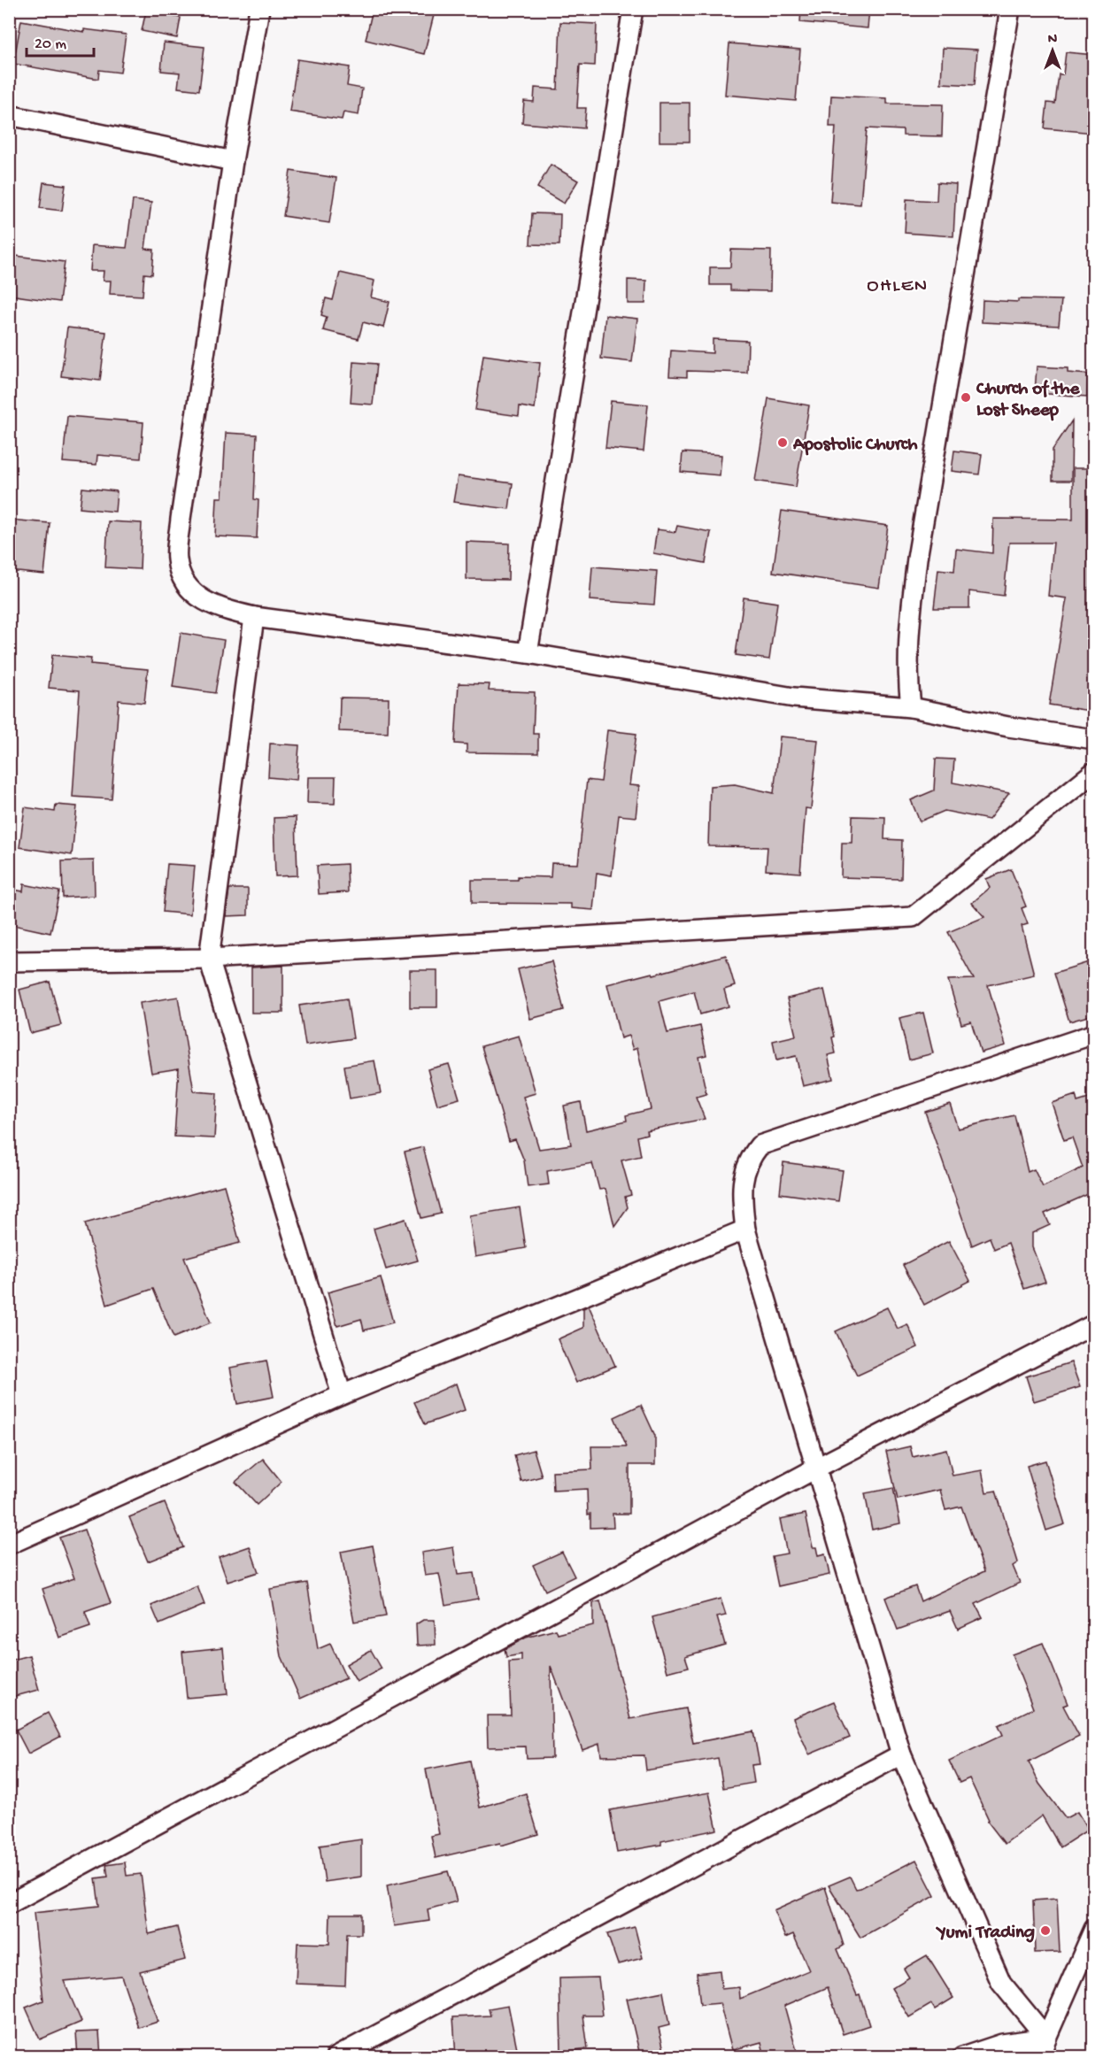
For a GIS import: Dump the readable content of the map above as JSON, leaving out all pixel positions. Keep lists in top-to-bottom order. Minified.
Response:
{"districts":["OHLEN"],"places":["Church of the Lost Sheep","Apostolic Church","Yumi Trading"],"scale_bar":"20 m","north":"top"}
